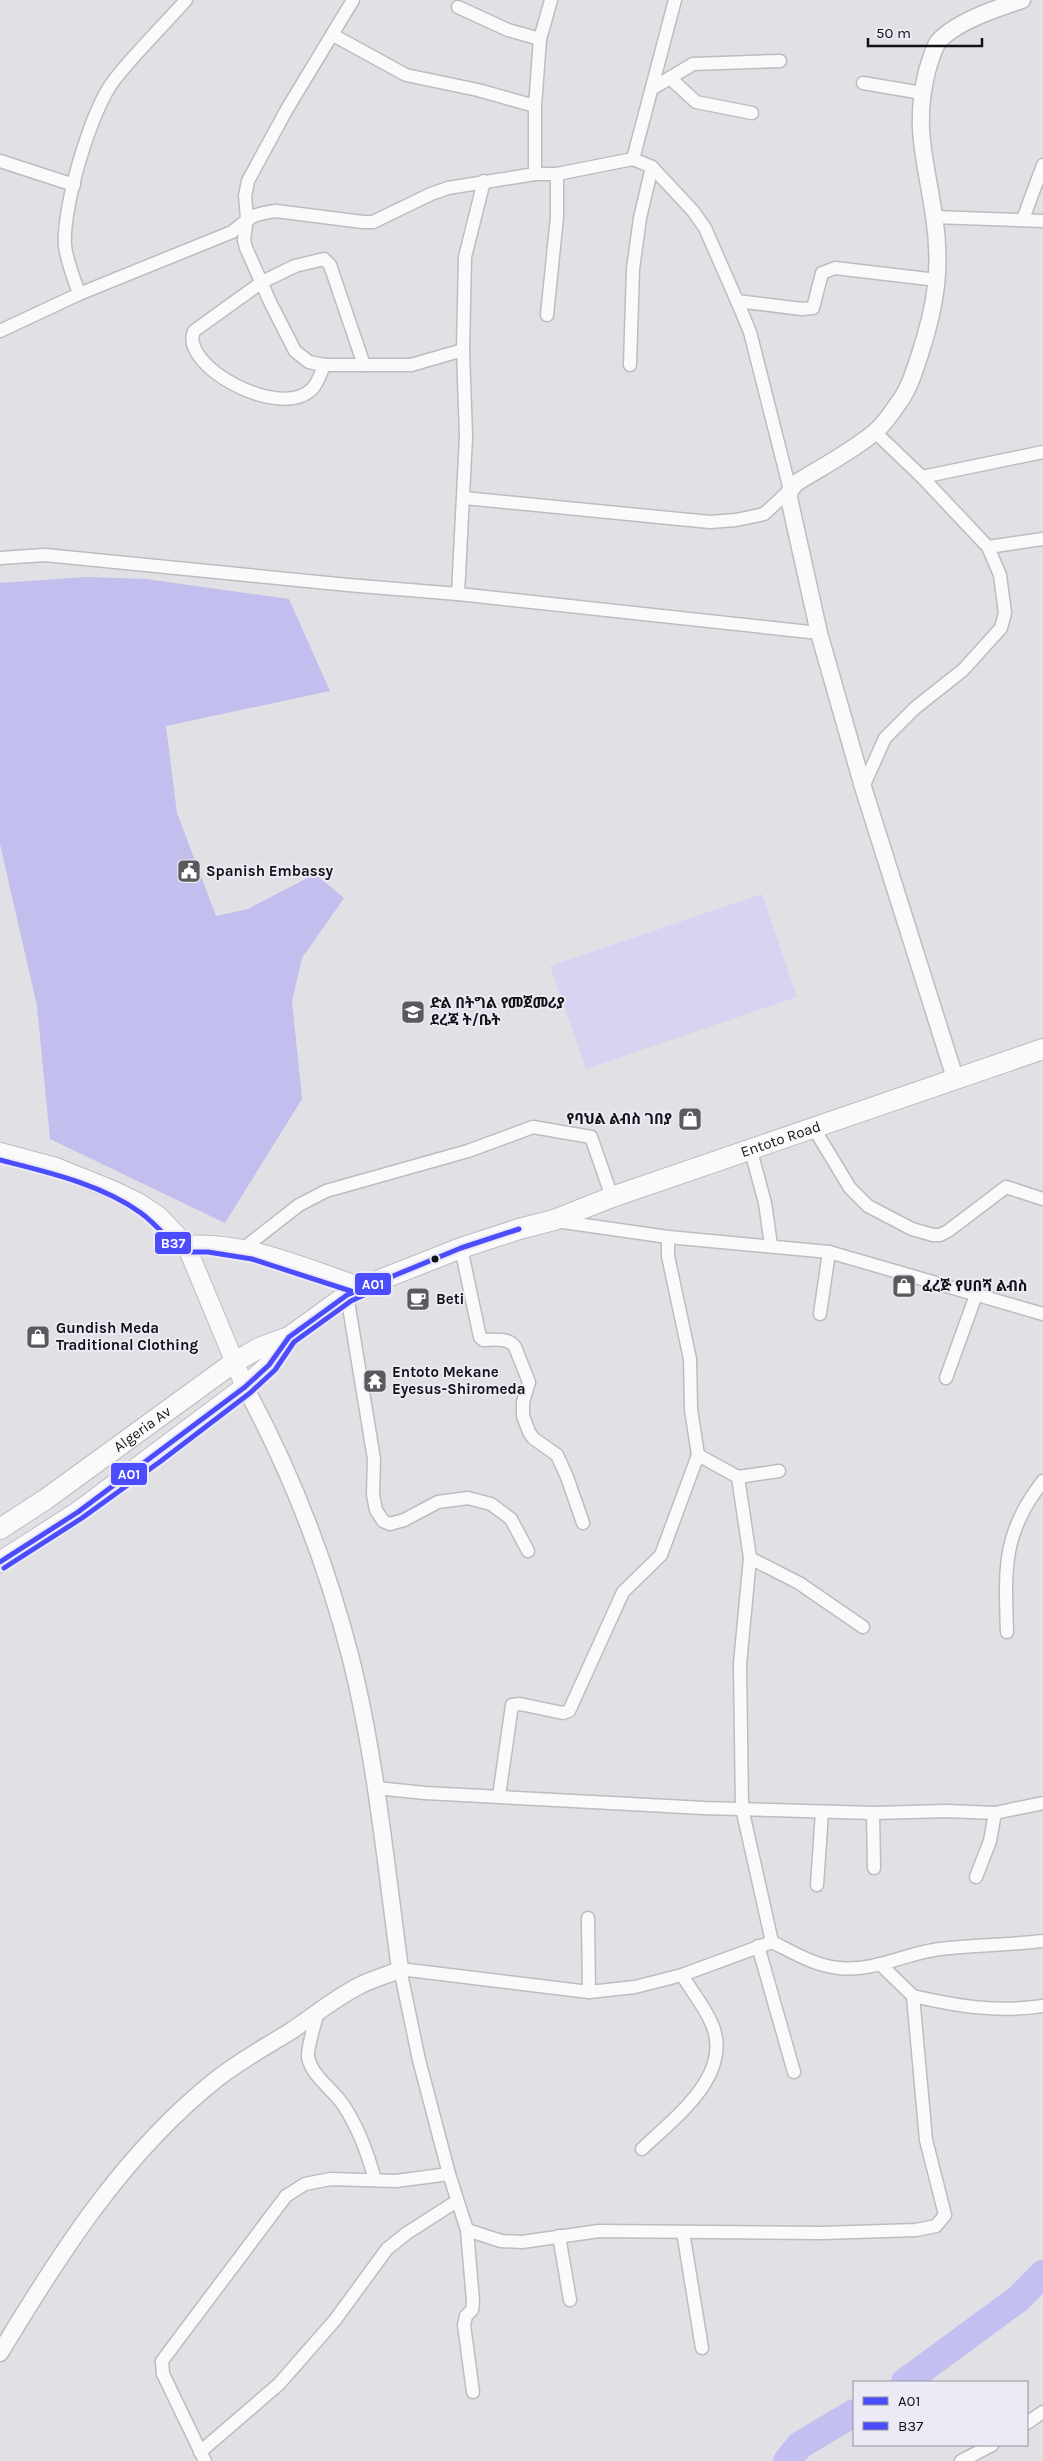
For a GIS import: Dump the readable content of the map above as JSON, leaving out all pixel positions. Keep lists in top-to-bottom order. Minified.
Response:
{"streets":{"main road":["Entoto Road","Algeria Av"]},"crossings":[["Entoto Road","Algeria Av"]],"places":{"public building":["Spanish Embassy"],"school or university":["ድል በትግል የመጀመሪያ ደረጃ ት/ቤት"],"shop":["የባህል ልብስ ገበያ","ፈረጅ የሀበሻ ልብስ","Gundish Meda Traditional Clothing"],"cafe":["Beti"],"temple":["Entoto Mekane Eyesus-Shiromeda"]},"lines":["transit line B37","transit line A01"],"legend":["A01","B37"],"scale_bar":"50 m"}
